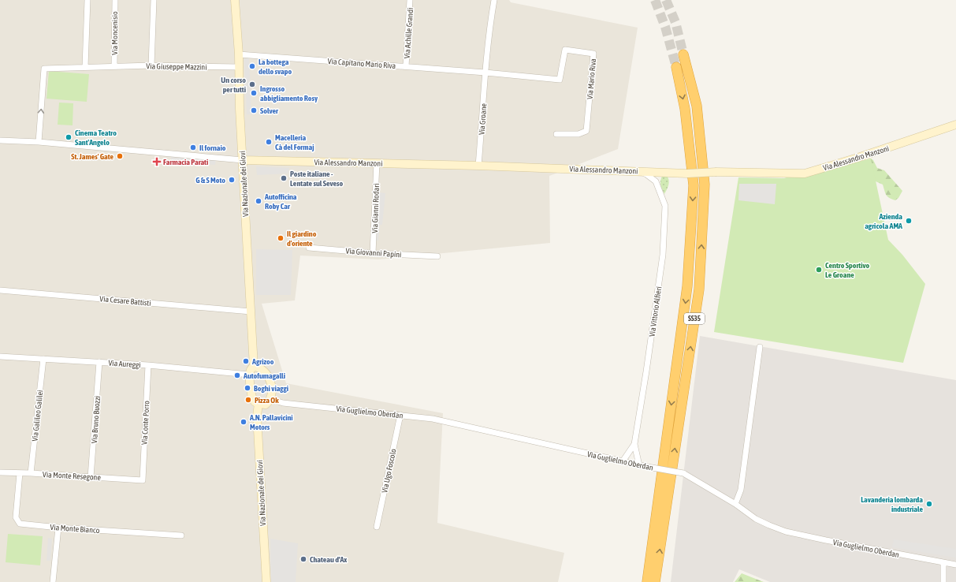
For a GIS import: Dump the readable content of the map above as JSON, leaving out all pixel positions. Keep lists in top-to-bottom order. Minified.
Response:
{"streets":{"highway":["SS35"],"street":["Via Moncenisio","Via Achille Grandi","Via Capitano Mario Riva","Via Giuseppe Mazzini","Via Mario Riva","Via Groane","Via Alessandro Manzoni","Via Nazionale dei Giovi","Via Gianni Rodari","Via Giovanni Papini","Via Cesare Battisti","Via Vittorio Alfieri","Via Aureggi","Via Guglielmo Oberdan","Via Galileo Galilei","Via Bruno Buozzi","Via Conte Porro","Via Ugo Foscolo","Via Monte Resegone","Via Monte Bianco"]},"crossings":[["Via Moncenisio","Via Giuseppe Mazzini"],["Via Achille Grandi","Via Capitano Mario Riva"],["Via Capitano Mario Riva","Via Mario Riva"],["Via Capitano Mario Riva","Via Groane"],["Via Capitano Mario Riva","Via Nazionale dei Giovi"],["Via Giuseppe Mazzini","Via Nazionale dei Giovi"],["Via Mario Riva","Via Groane"],["Via Groane","Via Alessandro Manzoni"],["Via Alessandro Manzoni","Via Nazionale dei Giovi"],["Via Alessandro Manzoni","Via Gianni Rodari"],["Via Alessandro Manzoni","Via Vittorio Alfieri"],["Via Nazionale dei Giovi","Via Cesare Battisti"],["Via Gianni Rodari","Via Giovanni Papini"],["Via Vittorio Alfieri","Via Guglielmo Oberdan"],["Via Aureggi","Via Galileo Galilei"],["Via Aureggi","Via Bruno Buozzi"],["Via Aureggi","Via Conte Porro"],["Via Guglielmo Oberdan","Via Ugo Foscolo"],["Via Galileo Galilei","Via Monte Resegone"],["Via Bruno Buozzi","Via Monte Resegone"],["Via Conte Porro","Via Monte Resegone"],["Via Monte Resegone","Via Monte Bianco"]],"places":{"other":["La bottega dello svapo","Un corso per tutti","Ingrosso abbigliamento Rosy","Solver","Cinema Teatro Sant'Angelo","Macelleria Cà del Formaj","Il fornaio","St. James' Gate","Poste italiane - Lentate sul Seveso","G & S Moto","Autofficina Roby Car","Azienda agricola AMA","Il giardino d'oriente","Centro Sportivo Le Groane","Agrizoo","Autofumagalli","Boghi viaggi","Pizza Ok","A.N. Pallavicini Motors","Lavanderia lombarda industriale","Chateau d’Ax"],"health":["Farmacia Parati"]}}
